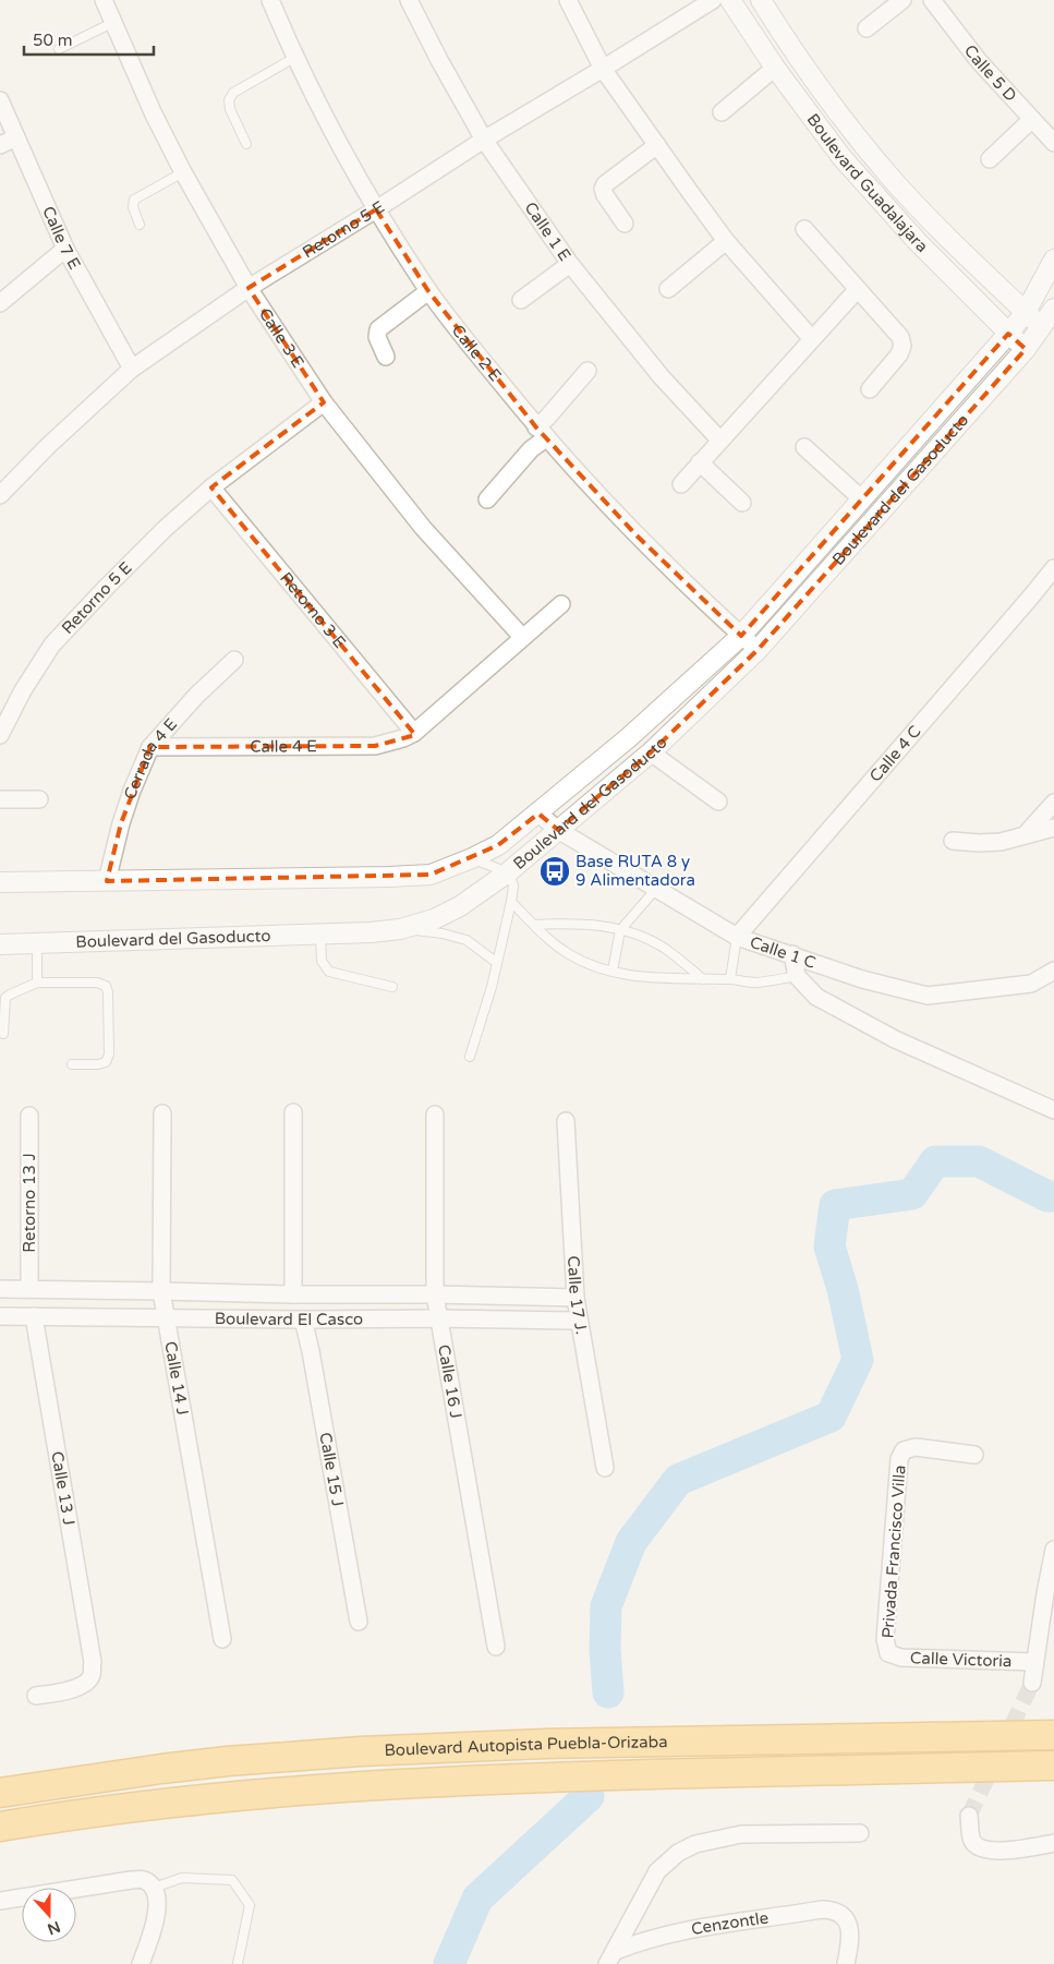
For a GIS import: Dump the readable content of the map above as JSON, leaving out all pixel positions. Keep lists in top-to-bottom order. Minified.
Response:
{"streets":{"highway":["Boulevard Autopista Puebla-Orizaba"],"street":["Calle 5 D","Boulevard Guadalajara","Retorno 5 E","Calle 1 E","Calle 7 E","Calle 3 E","Calle 2 E","Boulevard del Gasoducto","Retorno 3 E","Calle 4 E","Calle 4 C","Cerrada 4 E","Calle 1 C","Retorno 13 J","Calle 17 J.","Boulevard El Casco","Calle 14 J","Calle 16 J","Calle 15 J","Calle 13 J","Privada Francisco Villa","Calle Victoria","Cenzontle"]},"crossings":[["Boulevard Guadalajara","Boulevard del Gasoducto"],["Retorno 5 E","Calle 1 E"],["Retorno 5 E","Calle 7 E"],["Retorno 5 E","Calle 3 E"],["Retorno 5 E","Calle 2 E"],["Retorno 5 E","Retorno 3 E"],["Calle 2 E","Boulevard del Gasoducto"],["Boulevard del Gasoducto","Cerrada 4 E"],["Boulevard del Gasoducto","Calle 1 C"],["Retorno 3 E","Calle 4 E"],["Calle 4 E","Cerrada 4 E"],["Calle 4 C","Calle 1 C"],["Retorno 13 J","Boulevard El Casco"],["Calle 17 J.","Boulevard El Casco"],["Boulevard El Casco","Calle 14 J"],["Boulevard El Casco","Calle 16 J"],["Boulevard El Casco","Calle 15 J"],["Boulevard El Casco","Calle 13 J"],["Privada Francisco Villa","Calle Victoria"]],"places":{"bus stop":["Base RUTA 8 y 9 Alimentadora"]},"scale_bar":"50 m","north":"bottom"}
